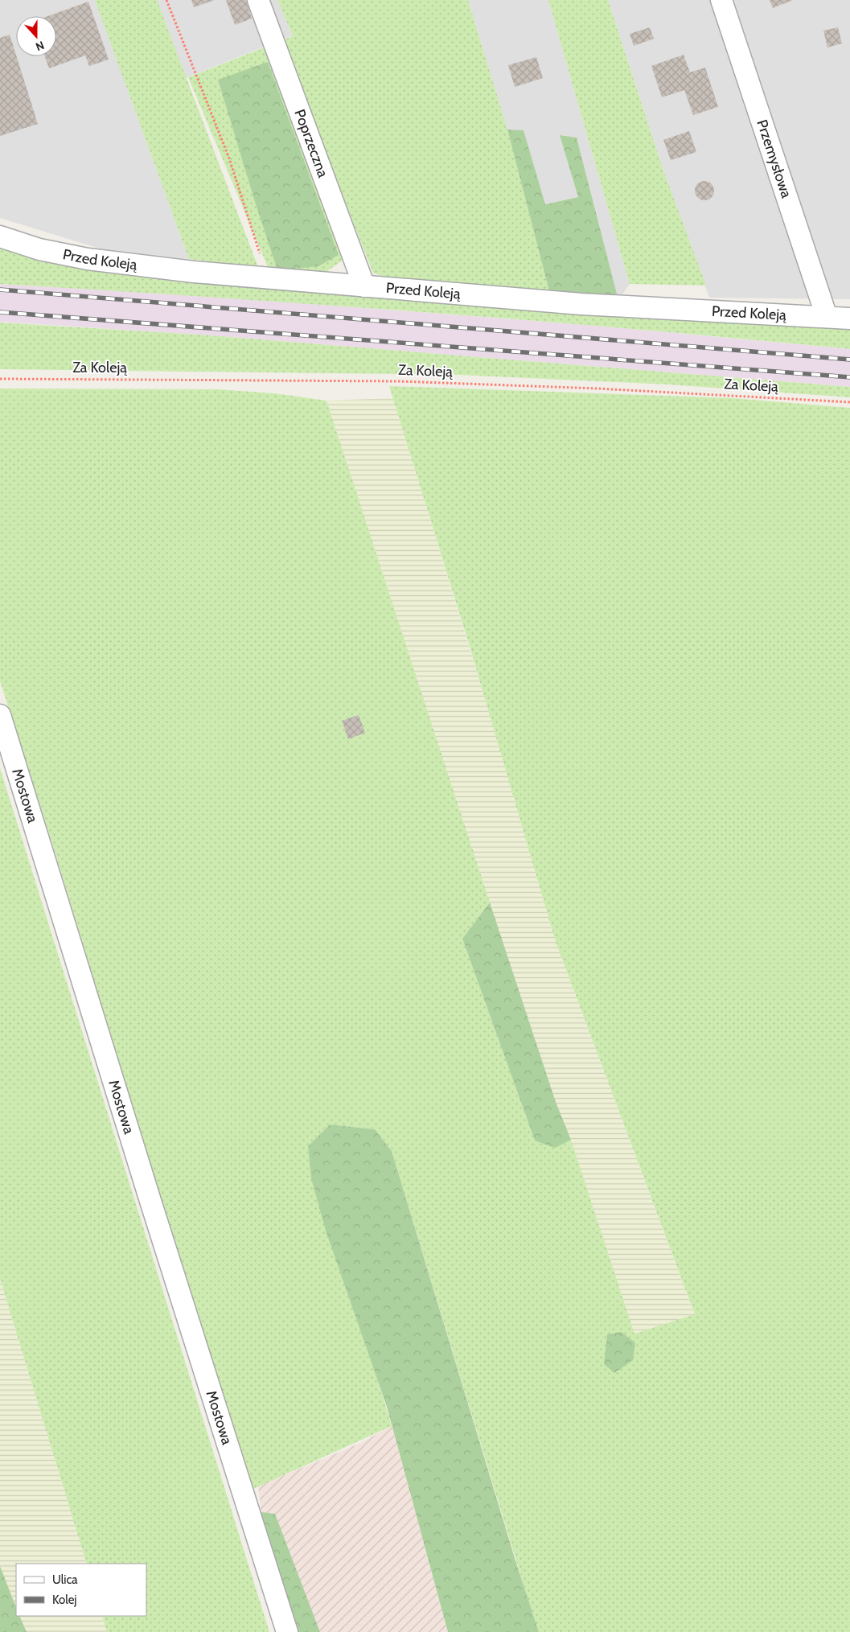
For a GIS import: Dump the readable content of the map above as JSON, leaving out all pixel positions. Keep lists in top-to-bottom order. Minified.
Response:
{"streets":{"street":["Poprzeczna","Przemysłowa","Przed Koleją","Mostowa"],"path":["Za Koleją"]},"crossings":[["Poprzeczna","Przed Koleją"],["Przemysłowa","Przed Koleją"]],"legend":["Ulica","Kolej"],"north":"bottom"}
